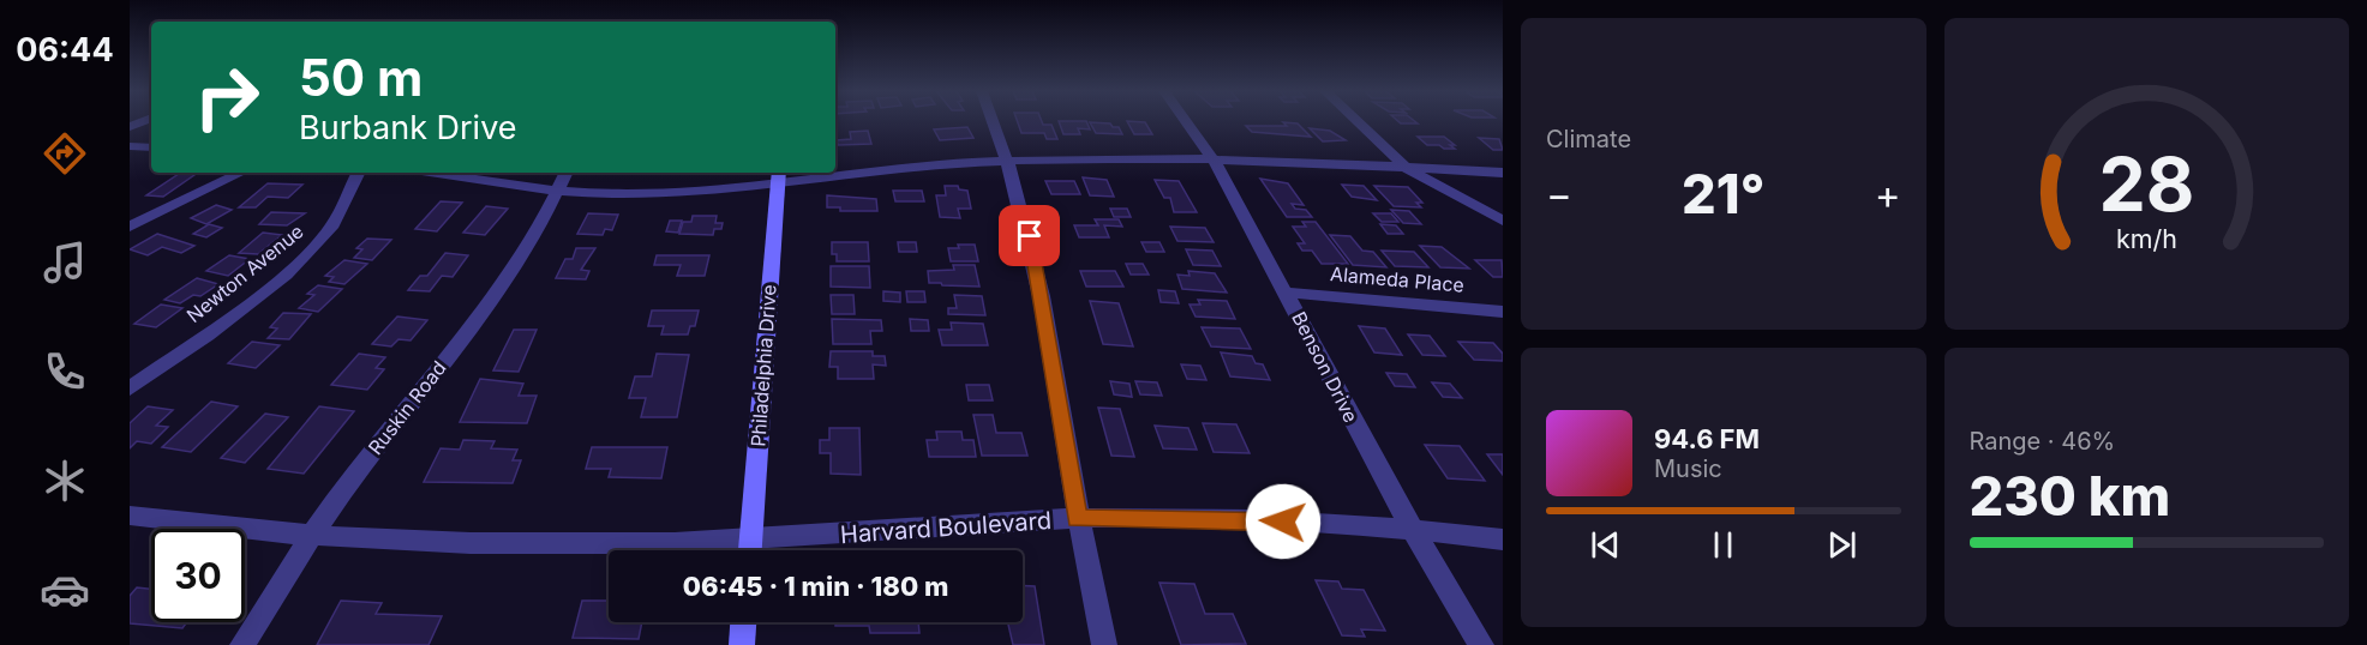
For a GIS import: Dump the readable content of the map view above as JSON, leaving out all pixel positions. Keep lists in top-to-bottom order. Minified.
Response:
{"streets":{"main road":["Philadelphia Drive"],"street":["Newton Avenue","Alameda Place","Benson Drive","Ruskin Road","Harvard Boulevard"]},"crossings":[["Alameda Place","Benson Drive"],["Benson Drive","Harvard Boulevard"],["Ruskin Road","Harvard Boulevard"]],"page":{"tabs":"06:44","tile":["Climate",["Range · 46%","230 km"]],"turn":["50 m","Burbank Drive"],"heat":["−","21°","+"],"song":["94.6 FM","Music"],"limit":"30","trip":"06:45 · 1 min · 180 m","gauge":["28","km/h"]}}
